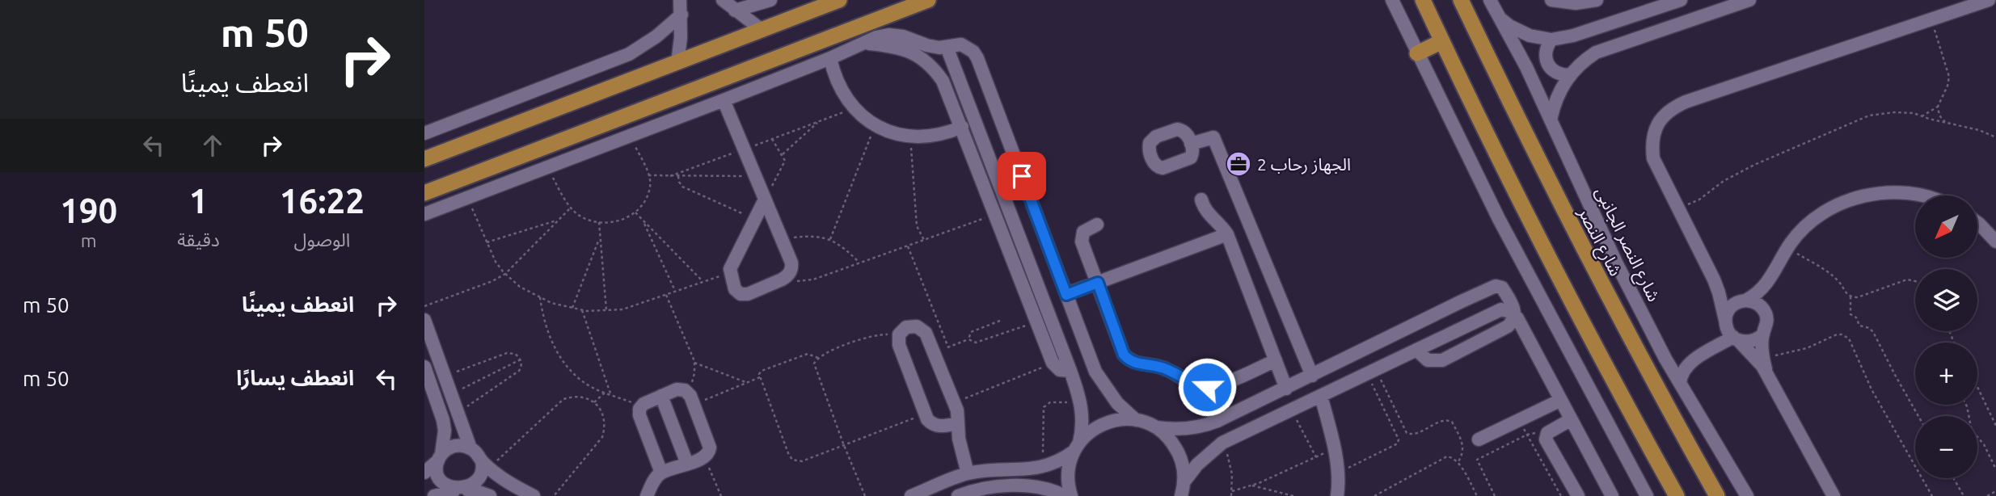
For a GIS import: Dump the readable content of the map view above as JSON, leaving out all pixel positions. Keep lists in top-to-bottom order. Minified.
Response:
{"streets":{"main road":["شارع النصر"],"street":["شارع النصر الجانبى"]},"places":{"office":["الجهاز رحاب 2"]},"north":"bottom left","page":{"turn":["50 m","انعطف يمينًا"],"eta":["16:22","الوصول","1","دقيقة","190","m"],"map_buttons":["+","−"],"list":[{"name":"انعطف يمينًا","value":"50 m"},{"name":"انعطف يسارًا","value":"50 m"}]}}
